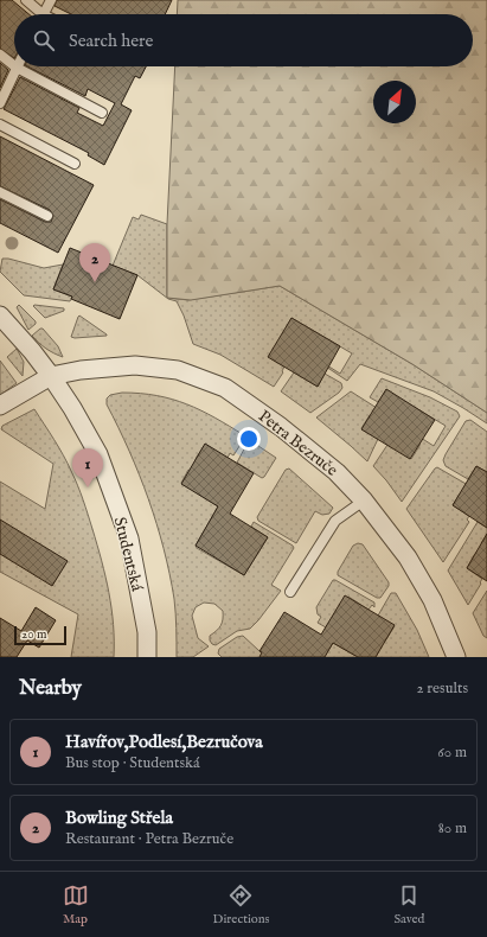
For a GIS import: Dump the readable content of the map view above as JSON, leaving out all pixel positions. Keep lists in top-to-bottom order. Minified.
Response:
{"streets":{"street":["Petra Bezruče","Studentská"]},"crossings":[["Petra Bezruče","Studentská"]],"scale_bar":"20 m","north":"top right","page":{"search":"Search here","pins":["2","1"],"scale":"20 m","heading":["Nearby","2 results"],"list":[{"mark":"1","name":"Havířov,Podlesí,Bezručova","note":"Bus stop · Studentská","value":"60 m"},{"mark":"2","name":"Bowling Střela","note":"Restaurant · Petra Bezruče","value":"80 m"}],"nav":["Map","Directions","Saved"]}}
